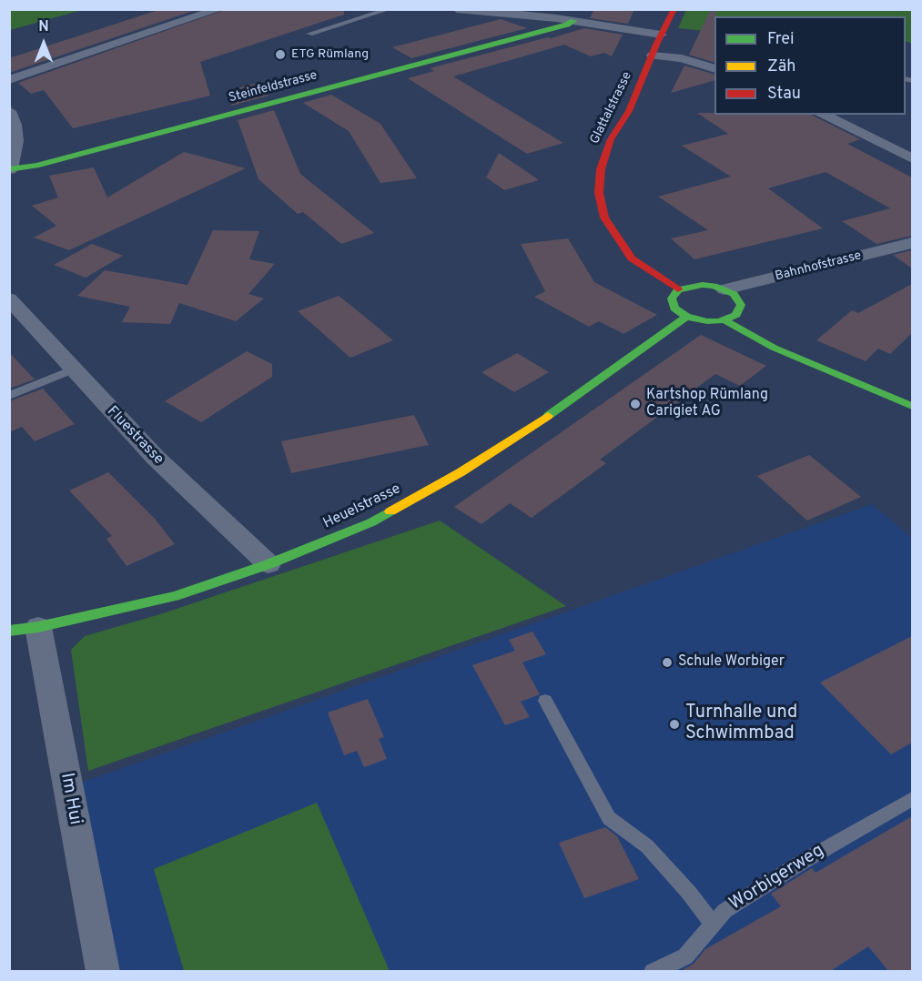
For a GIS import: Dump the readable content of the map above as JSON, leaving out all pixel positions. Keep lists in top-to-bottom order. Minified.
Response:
{"streets":{"street":["Steinfeldstrasse","Glattalstrasse","Bahnhofstrasse","Fluestrasse","Heuelstrasse","Im Hui"],"lane":["Worbigerweg"]},"crossings":[["Fluestrasse","Heuelstrasse"],["Heuelstrasse","Im Hui"]],"places":["ETG Rümlang","Kartshop Rümlang Carigiet AG","Schule Worbiger","Turnhalle und Schwimmbad"],"legend":["Frei","Zäh","Stau"],"north":"top"}
